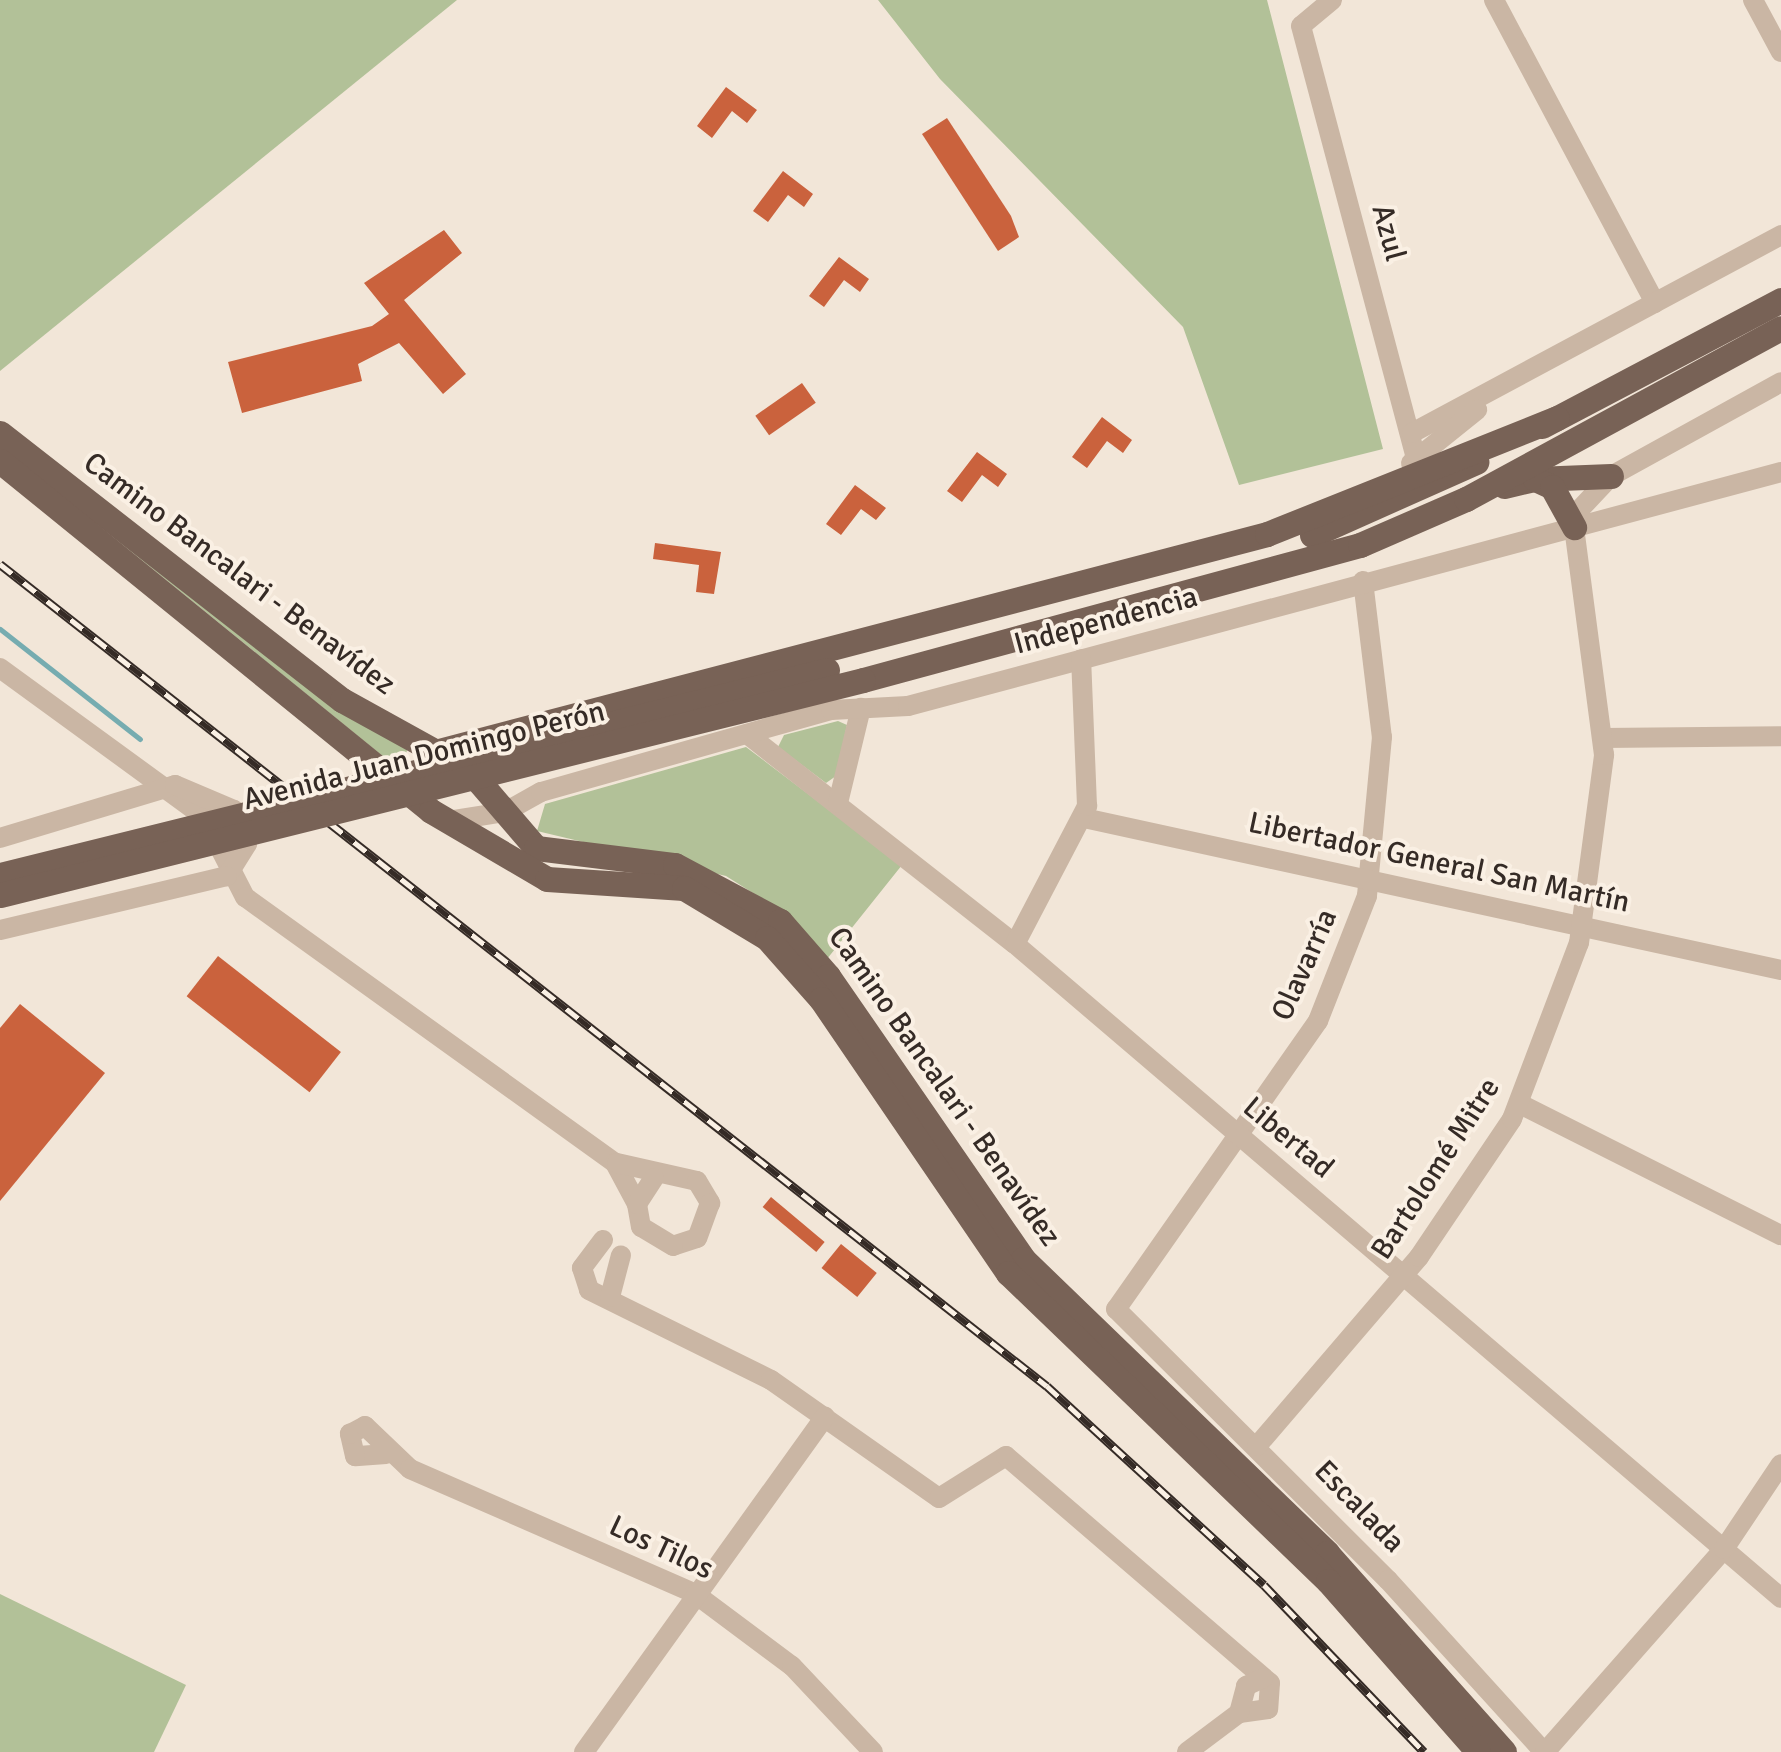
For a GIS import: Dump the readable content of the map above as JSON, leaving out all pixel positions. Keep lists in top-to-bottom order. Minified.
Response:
{"streets":{"main road":["Camino Bancalari - Benavídez","Avenida Juan Domingo Perón"],"street":["Azul","Independencia","Libertador General San Martín","Olavarría","Libertad","Bartolomé Mitre","Escalada","Los Tilos"]},"crossings":[["Camino Bancalari - Benavídez","Independencia"],["Independencia","Olavarría"],["Independencia","Libertad"],["Independencia","Bartolomé Mitre"],["Libertador General San Martín","Olavarría"],["Libertador General San Martín","Bartolomé Mitre"],["Olavarría","Libertad"],["Olavarría","Escalada"],["Libertad","Bartolomé Mitre"],["Bartolomé Mitre","Escalada"]]}
